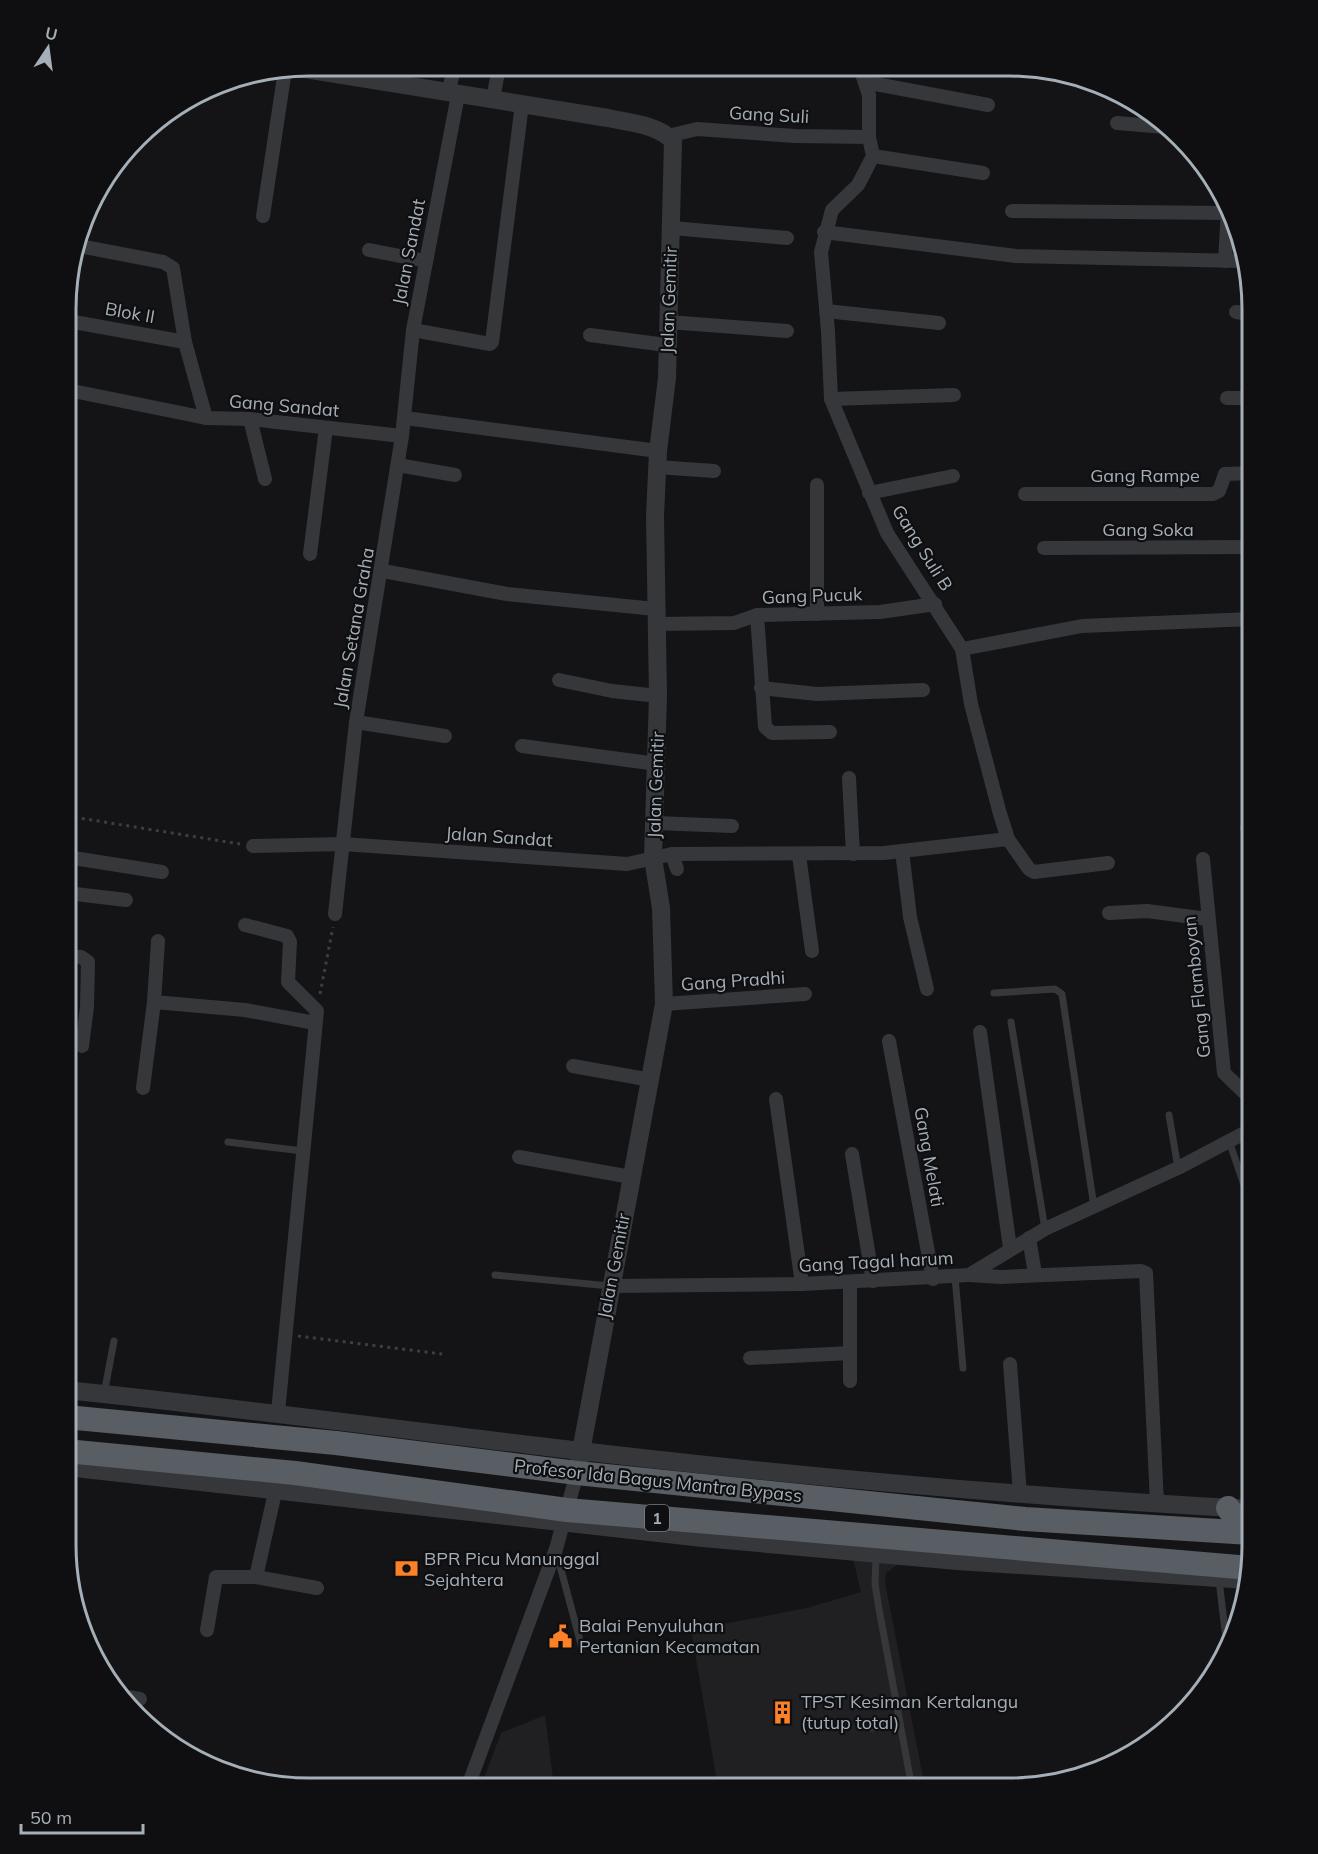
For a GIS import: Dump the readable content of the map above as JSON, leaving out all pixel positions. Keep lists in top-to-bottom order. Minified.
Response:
{"streets":{"highway":["Profesor Ida Bagus Mantra Bypass","1"],"street":["Gang Suli","Jalan Sandat","Jalan Gemitir","Blok II","Gang Sandat","Gang Rampe","Gang Soka","Gang Suli B","Gang Pucuk","Jalan Setana Graha","Gang Pradhi","Gang Flamboyan","Gang Melati","Gang Tagal harum"]},"crossings":[["Gang Suli","Jalan Gemitir"],["Jalan Sandat","Jalan Gemitir"],["Jalan Sandat","Gang Suli B"],["Jalan Sandat","Jalan Setana Graha"],["Jalan Gemitir","Gang Pucuk"],["Jalan Gemitir","Gang Pradhi"],["Jalan Gemitir","Gang Tagal harum"],["Jalan Gemitir","Profesor Ida Bagus Mantra Bypass"],["Blok II","Gang Sandat"],["Gang Sandat","Jalan Setana Graha"],["Gang Suli B","Gang Pucuk"],["Gang Pucuk","Jalan Setana Graha"],["Gang Melati","Gang Tagal harum"]],"places":{"bank":["BPR Picu Manunggal Sejahtera"],"public building":["Balai Penyuluhan Pertanian Kecamatan"],"building":["TPST Kesiman Kertalangu (tutup total)"]},"scale_bar":"50 m","north":"top"}
